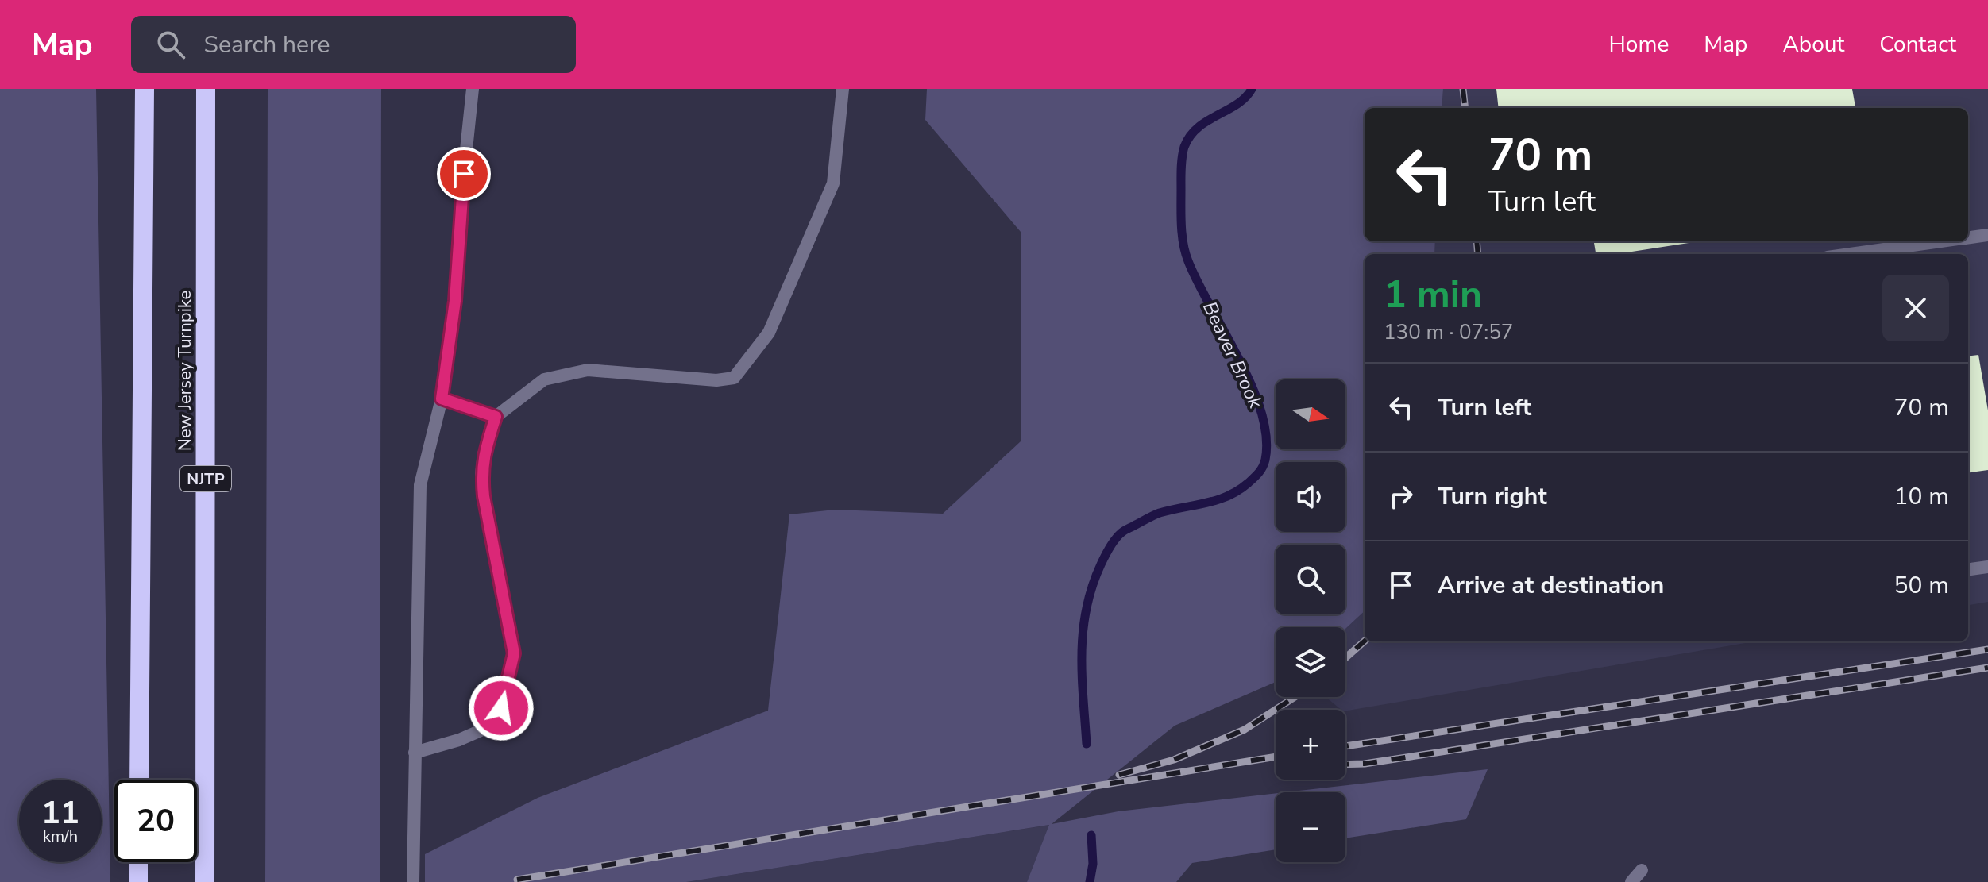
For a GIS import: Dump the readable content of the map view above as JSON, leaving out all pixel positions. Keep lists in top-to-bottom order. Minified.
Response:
{"streets":{"highway":["New Jersey Turnpike","NJTP"]},"water":["Beaver Brook"],"north":"right","page":{"header":"Map","search":"Search here","nav":["Home","Map","About","Contact"],"turn":["70 m","Turn left"],"heading":["1 min","130 m · 07:57"],"list":[{"name":"Turn left","value":"70 m"},{"name":"Turn right","value":"10 m"},{"name":"Arrive at destination","value":"50 m"}],"map_buttons":["+","−"],"speed":"11 km/h","limit":"20"}}
